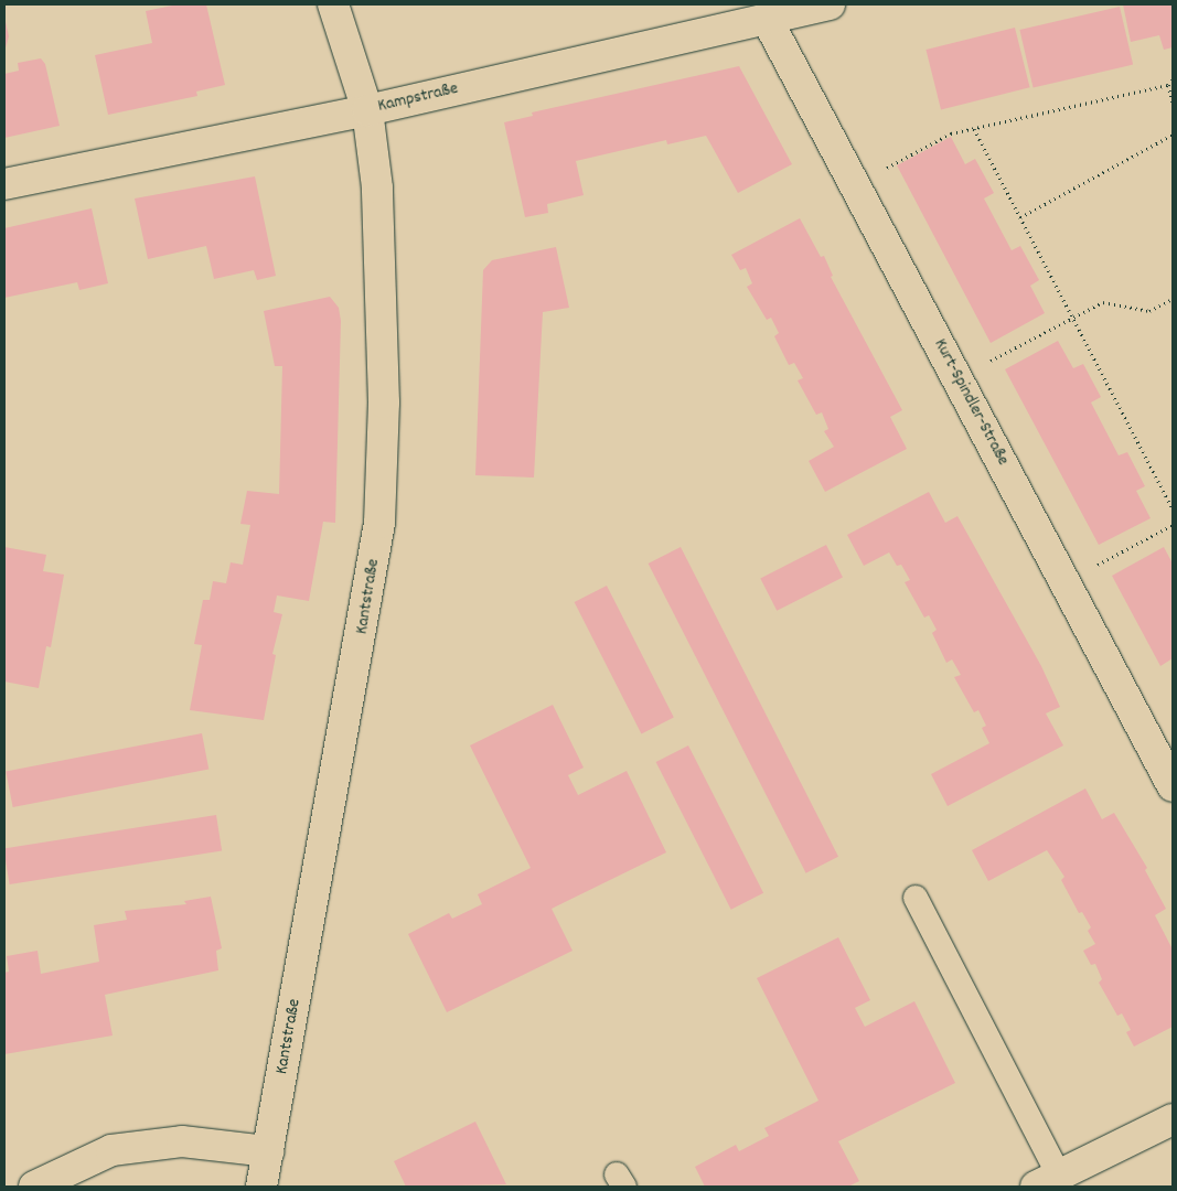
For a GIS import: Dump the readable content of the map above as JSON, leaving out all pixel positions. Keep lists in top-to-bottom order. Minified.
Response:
{"streets":{"street":["Kampstraße","Kurt-Spindler-Straße","Kantstraße"]},"crossings":[["Kampstraße","Kurt-Spindler-Straße"],["Kampstraße","Kantstraße"]]}
